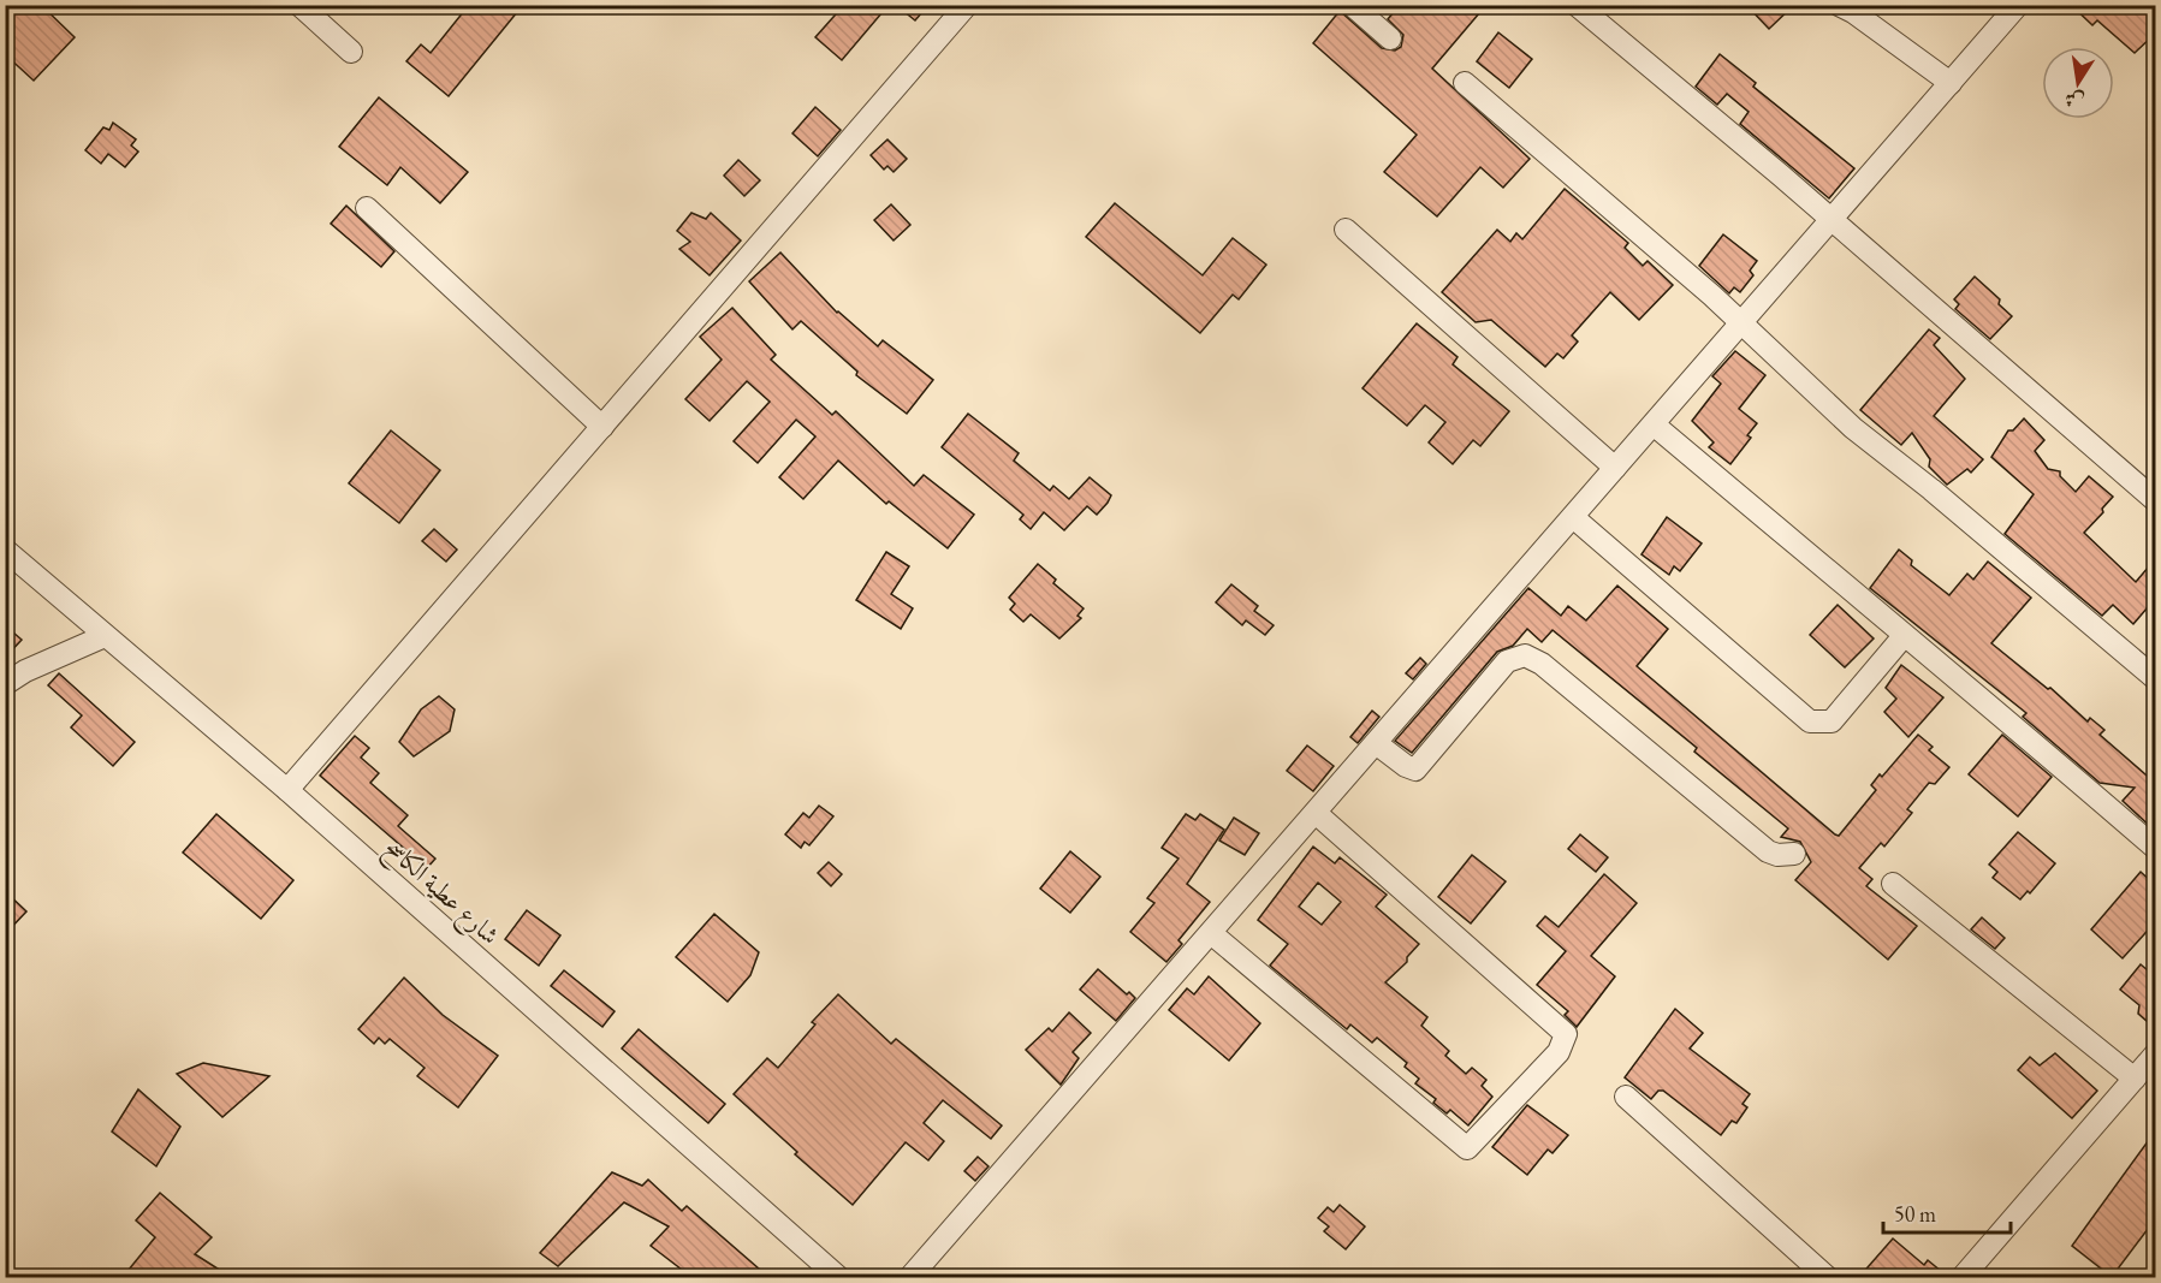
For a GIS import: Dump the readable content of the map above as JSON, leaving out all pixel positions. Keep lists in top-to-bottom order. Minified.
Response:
{"streets":{"street":["شارع عطية الكاسح"]},"scale_bar":"50 m","north":"bottom"}
